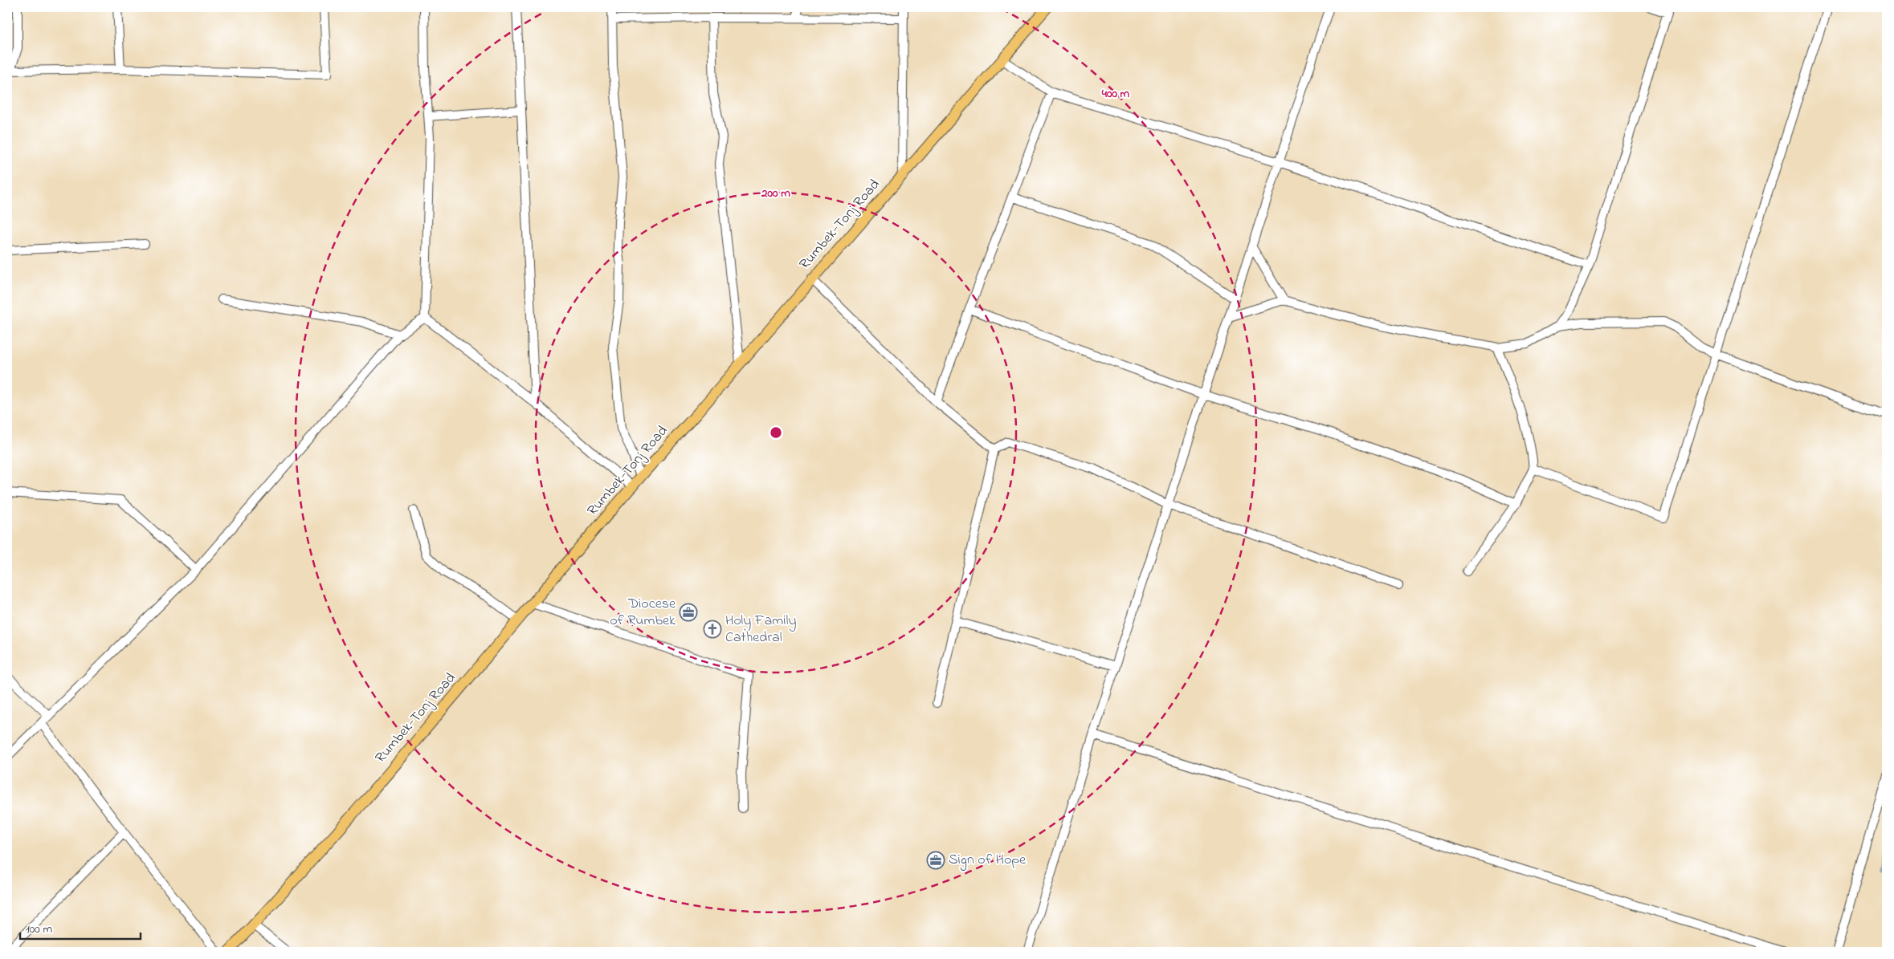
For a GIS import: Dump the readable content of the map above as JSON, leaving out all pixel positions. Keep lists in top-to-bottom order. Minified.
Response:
{"streets":{"main road":["Rumbek-Tonj Road"]},"places":{"office":["Diocese of Rumbek","Sign of Hope"],"church":["Holy Family Cathedral"]},"scale_bar":"100 m","rings":["400 m","200 m"]}
